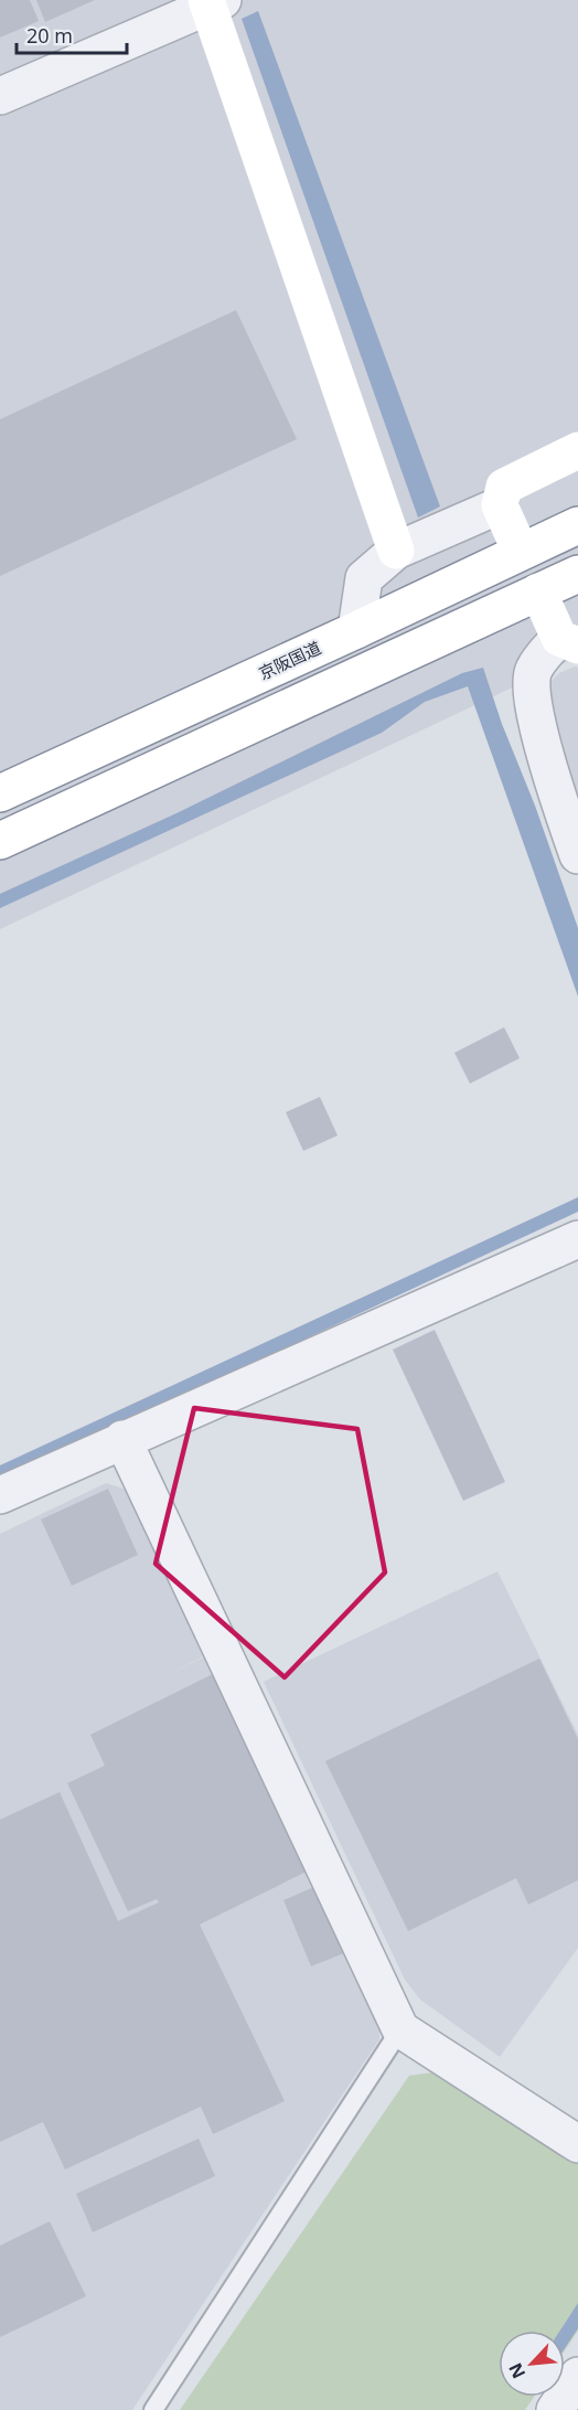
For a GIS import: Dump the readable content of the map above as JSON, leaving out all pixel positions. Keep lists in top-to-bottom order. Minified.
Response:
{"streets":{"main road":["京阪国道"]},"scale_bar":"20 m","north":"bottom left"}
